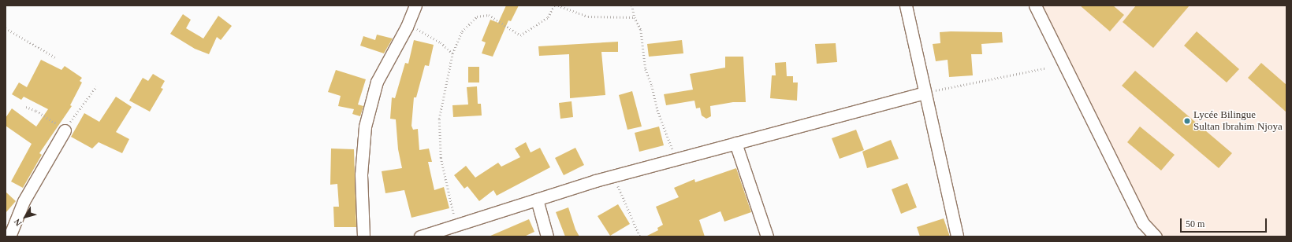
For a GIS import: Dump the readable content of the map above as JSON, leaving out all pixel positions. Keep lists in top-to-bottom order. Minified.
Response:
{"places":["Lycée Bilingue Sultan Ibrahim Njoya"],"scale_bar":"50 m","north":"bottom left"}
